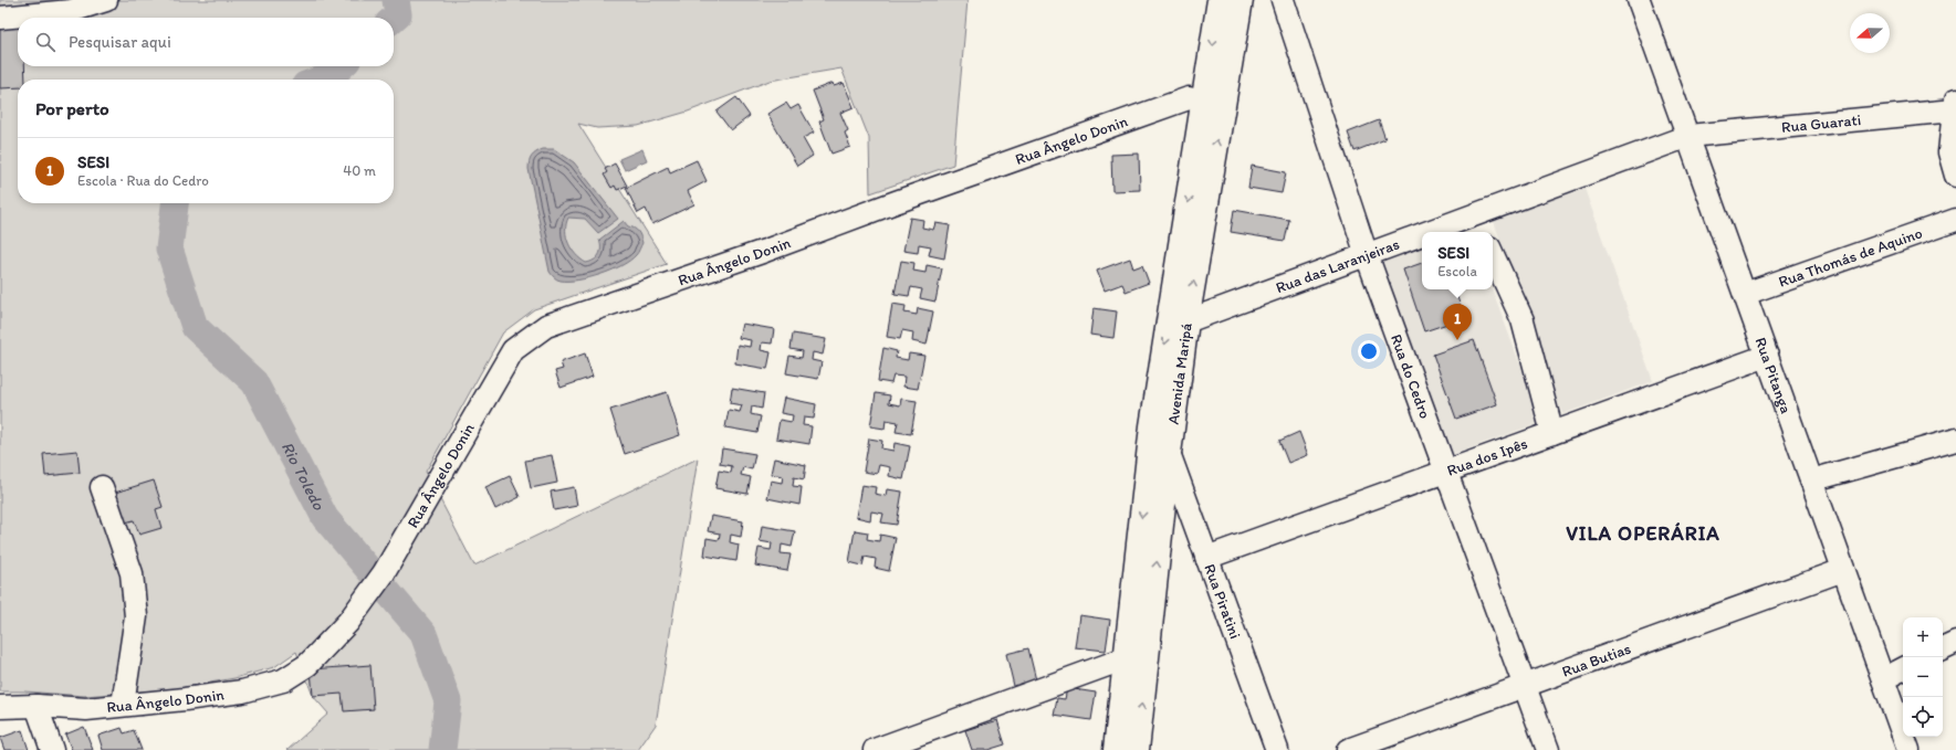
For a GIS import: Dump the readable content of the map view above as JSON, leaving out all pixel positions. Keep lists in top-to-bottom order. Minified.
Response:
{"streets":{"main road":["Avenida Maripá"],"street":["Rua Guarati","Rua Ângelo Donin","Rua Thomás de Aquino","Rua das Laranjeiras","Rua Pitanga","Rua do Cedro","Rua dos Ipês","Rua Piratini","Rua Butias"]},"crossings":[["Rua Guarati","Rua das Laranjeiras"],["Rua Guarati","Rua Pitanga"],["Rua Ângelo Donin","Avenida Maripá"],["Rua Thomás de Aquino","Rua Pitanga"],["Rua das Laranjeiras","Avenida Maripá"],["Rua das Laranjeiras","Rua Pitanga"],["Rua das Laranjeiras","Rua do Cedro"],["Avenida Maripá","Rua Piratini"],["Rua Pitanga","Rua dos Ipês"],["Rua Pitanga","Rua Butias"],["Rua do Cedro","Rua dos Ipês"],["Rua do Cedro","Rua Butias"],["Rua dos Ipês","Rua Piratini"]],"districts":["VILA OPERÁRIA"],"water":["Rio Toledo"],"north":"left","page":{"search":"Pesquisar aqui","heading":"Por perto","list":[{"mark":"1","name":"SESI","note":"Escola · Rua do Cedro","value":"40 m"}],"popup":["SESI","Escola"],"pins":"1","map_buttons":["+","−"]}}
